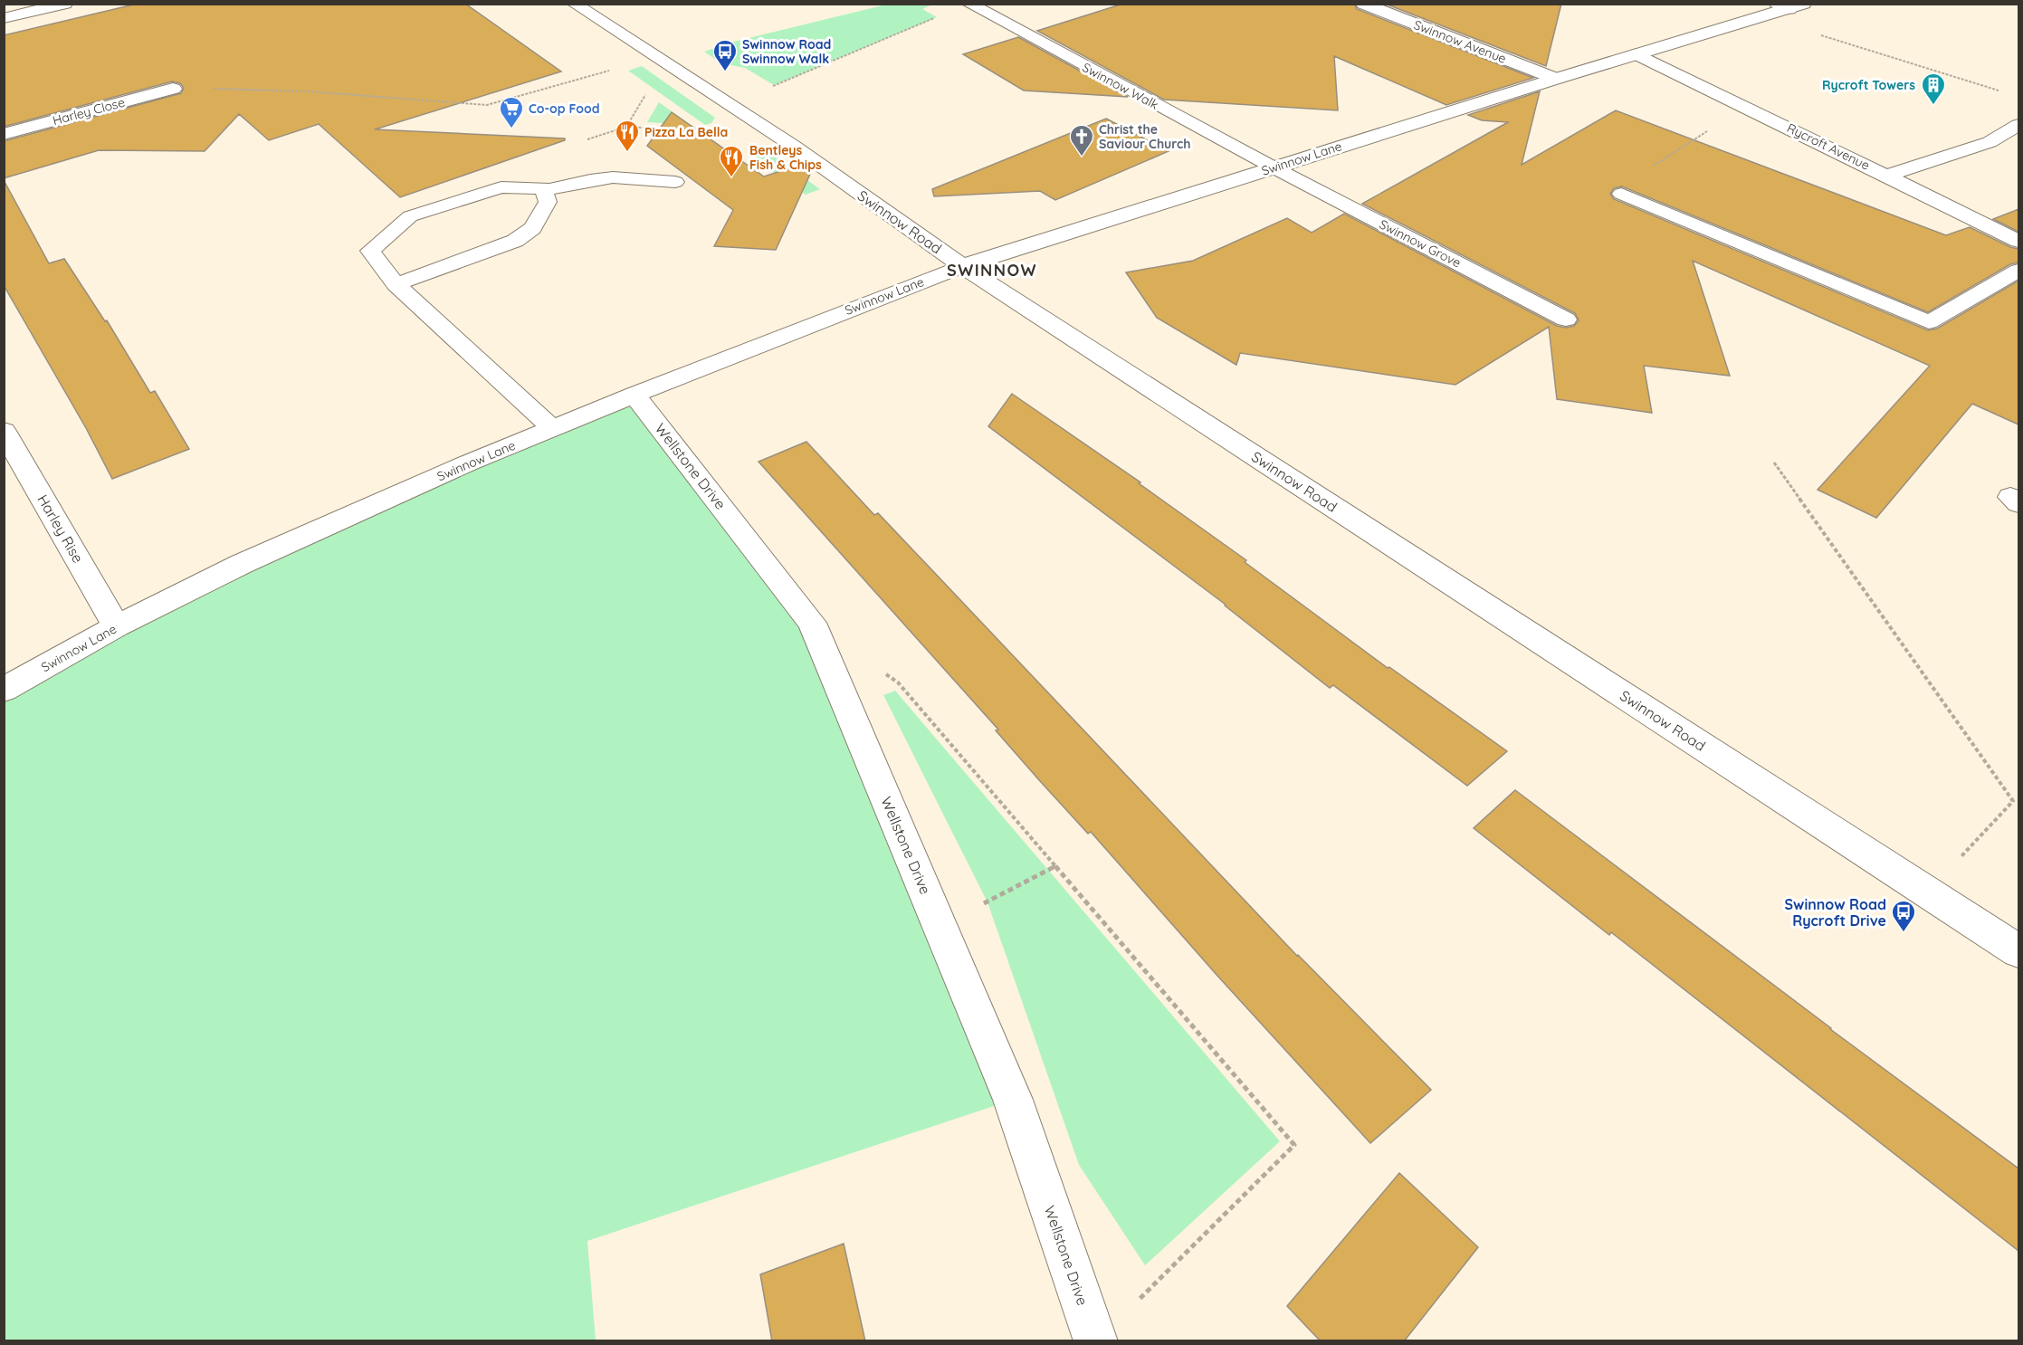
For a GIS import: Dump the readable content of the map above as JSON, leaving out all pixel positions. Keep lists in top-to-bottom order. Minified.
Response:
{"streets":{"street":["Swinnow Avenue","Swinnow Walk","Harley Close","Rycroft Avenue","Swinnow Lane","Swinnow Road","Swinnow Grove","Wellstone Drive","Harley Rise"]},"crossings":[["Swinnow Avenue","Swinnow Lane"],["Swinnow Walk","Swinnow Lane"],["Swinnow Walk","Swinnow Grove"],["Rycroft Avenue","Swinnow Lane"],["Swinnow Lane","Swinnow Road"],["Swinnow Lane","Swinnow Grove"],["Swinnow Lane","Wellstone Drive"],["Swinnow Lane","Harley Rise"]],"districts":["SWINNOW"],"places":{"bus stop":["Swinnow Road Swinnow Walk","Swinnow Road Rycroft Drive"],"building":["Rycroft Towers"],"supermarket":["Co-op Food"],"restaurant":["Pizza La Bella","Bentleys Fish & Chips"],"church":["Christ the Saviour Church"]}}
